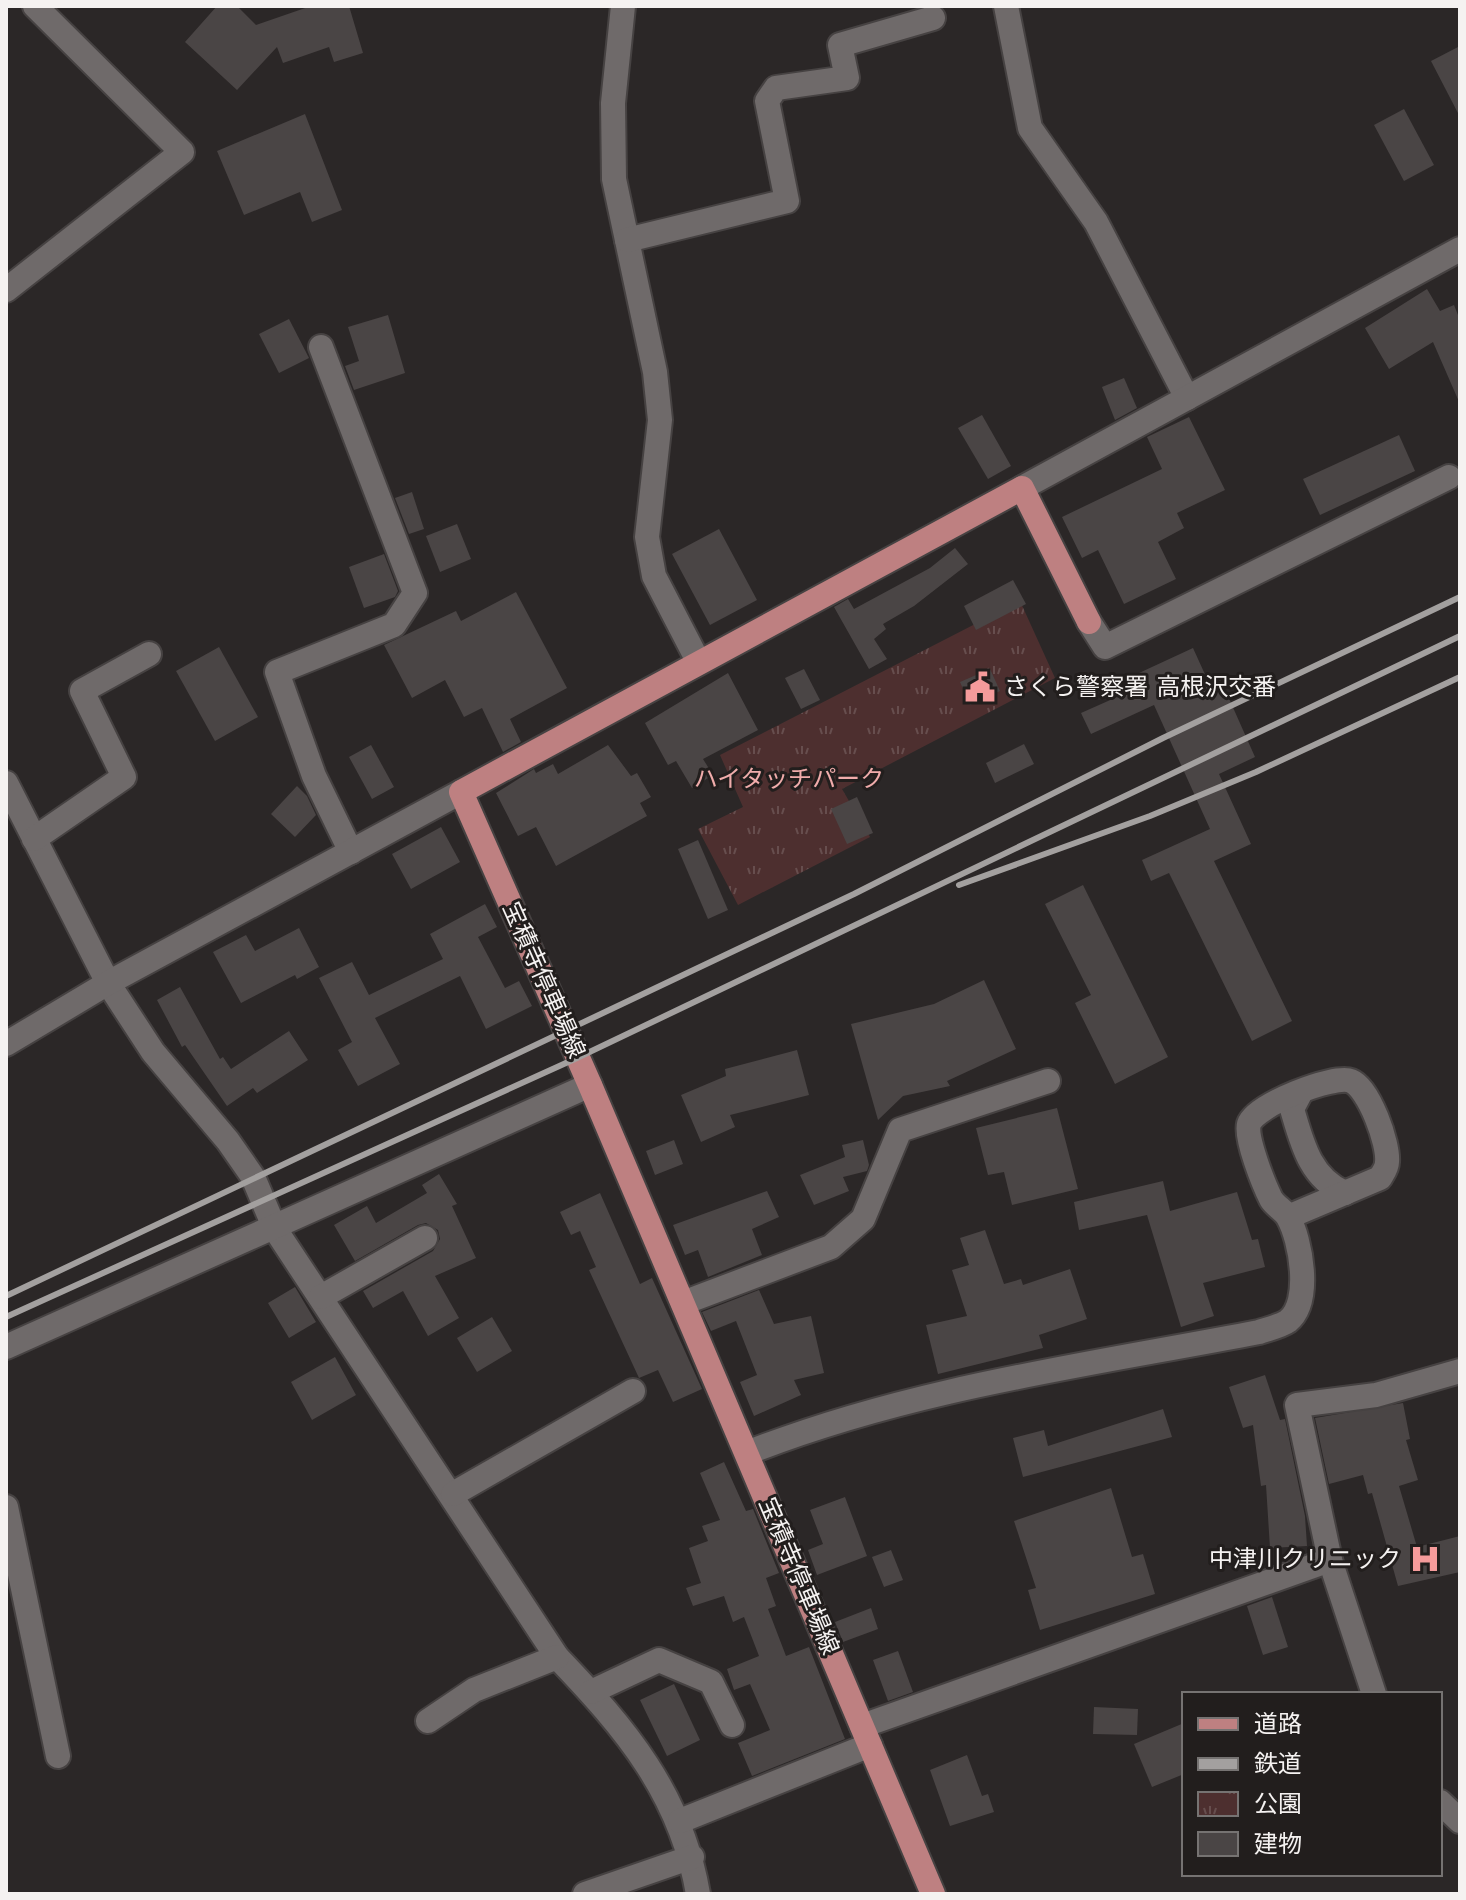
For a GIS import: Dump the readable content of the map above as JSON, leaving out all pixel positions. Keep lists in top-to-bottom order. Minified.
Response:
{"streets":{"main road":["宝積寺停車場線"]},"parks":["ハイタッチパーク"],"places":{"public building":["さくら警察署 高根沢交番"],"hospital":["中津川クリニック"]},"legend":["道路","鉄道","公園","建物"]}
